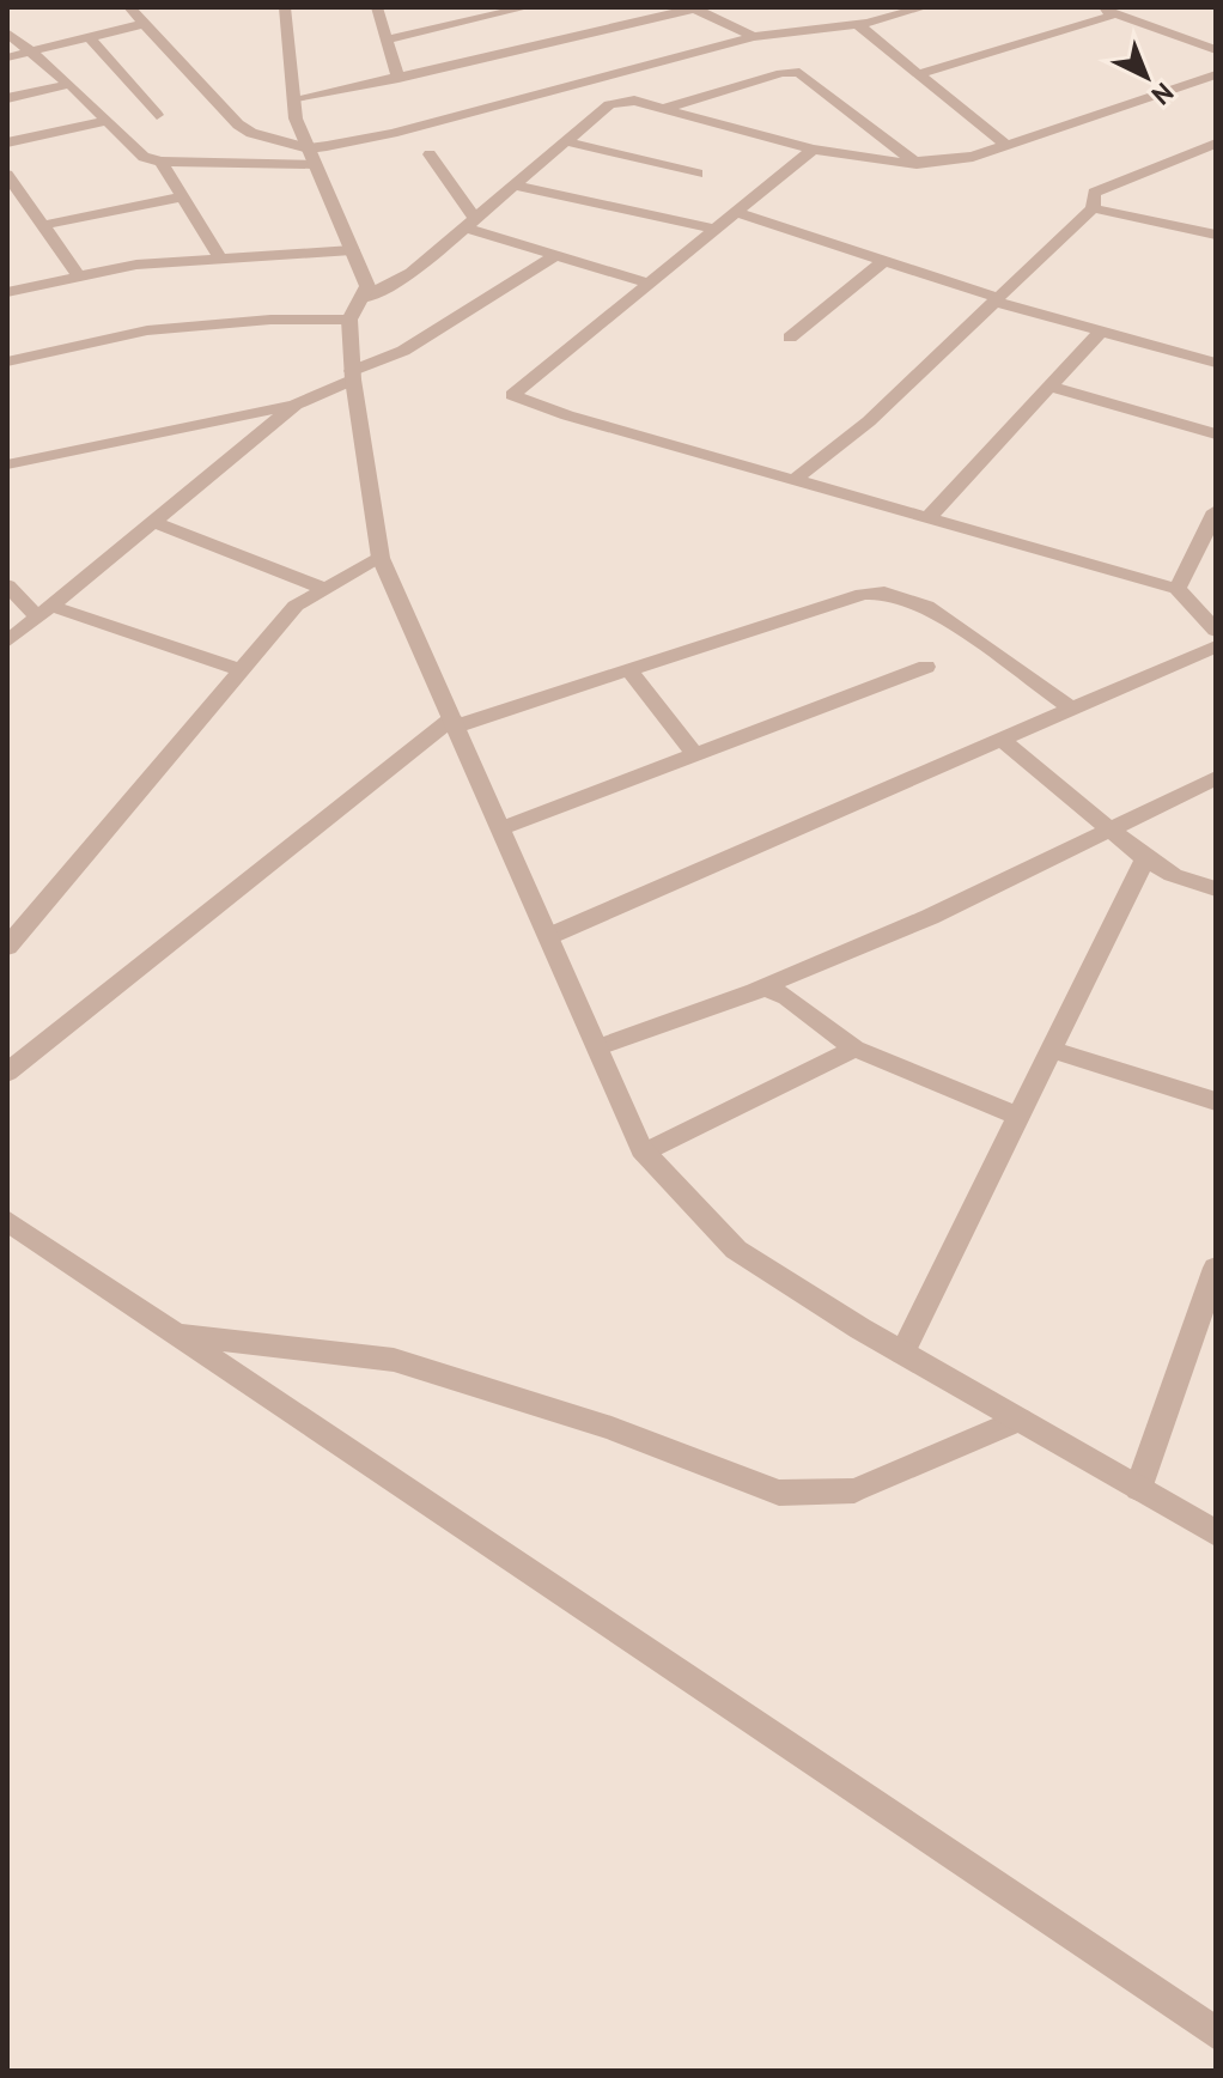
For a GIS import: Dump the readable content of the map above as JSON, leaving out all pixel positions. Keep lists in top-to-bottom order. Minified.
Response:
{"north":"bottom right"}
